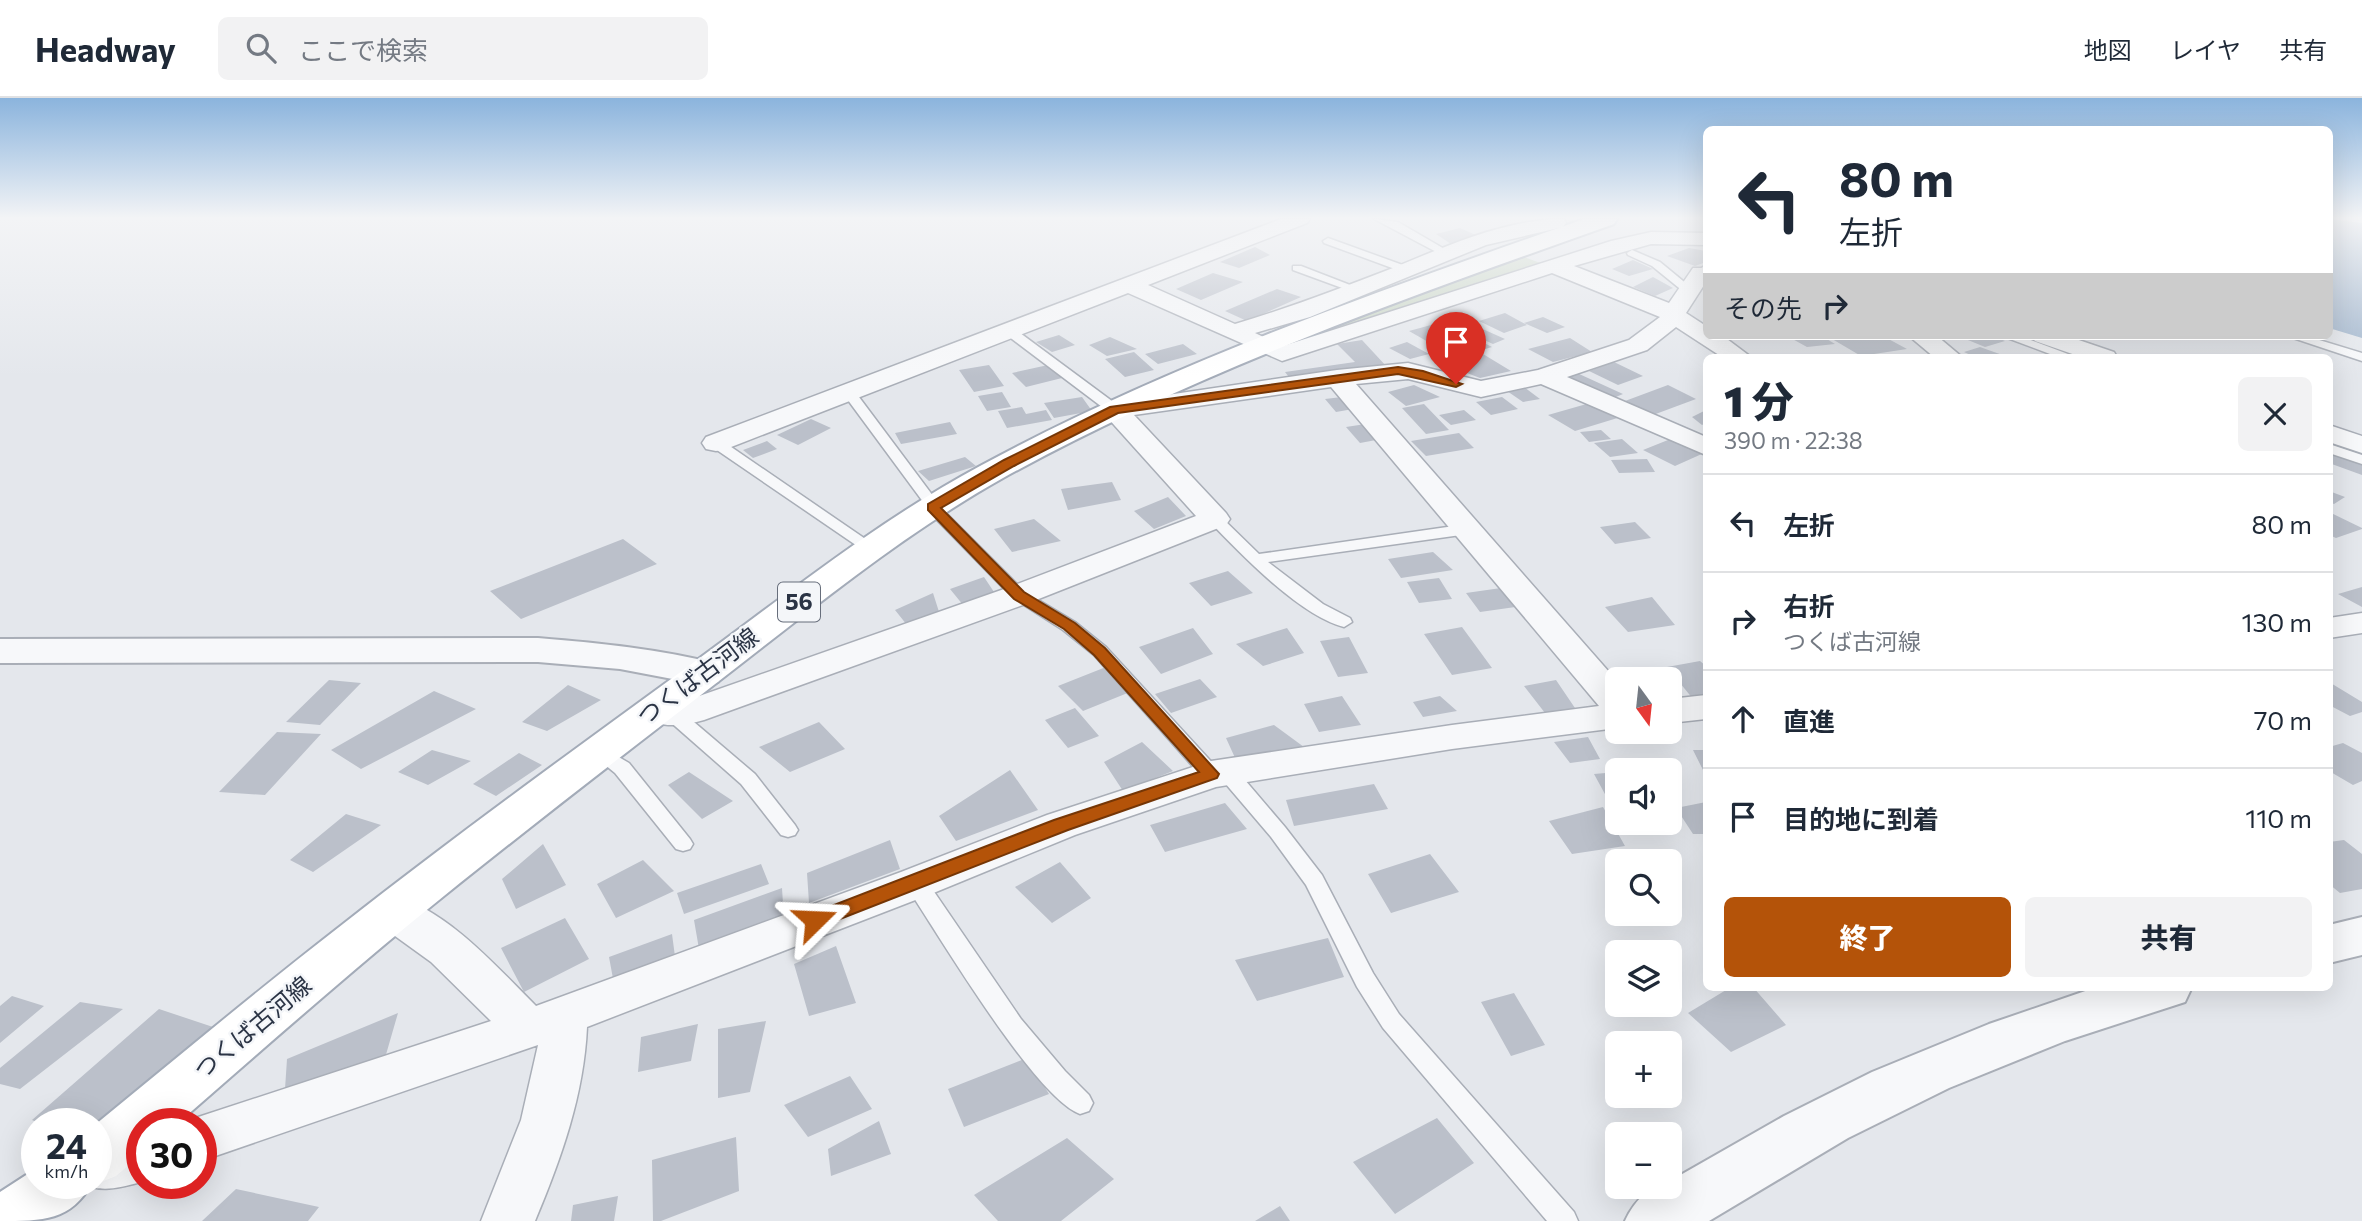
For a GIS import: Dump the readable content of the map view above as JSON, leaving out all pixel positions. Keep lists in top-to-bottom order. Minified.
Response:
{"streets":{"main road":["56","つくば古河線"]},"north":"bottom","page":{"header":"Headway","search":"ここで検索","nav":["地図","レイヤ","共有"],"turn":["80 m","左折"],"then":"その先","heading":["1 分","390 m · 22:38"],"list":[{"name":"左折","value":"80 m"},{"name":"右折","note":"つくば古河線","value":"130 m"},{"name":"直進","value":"70 m"},{"name":"目的地に到着","value":"110 m"}],"map_buttons":["+","−"],"buttons":["終了","共有"],"speed":"24 km/h","limit":"30"}}
